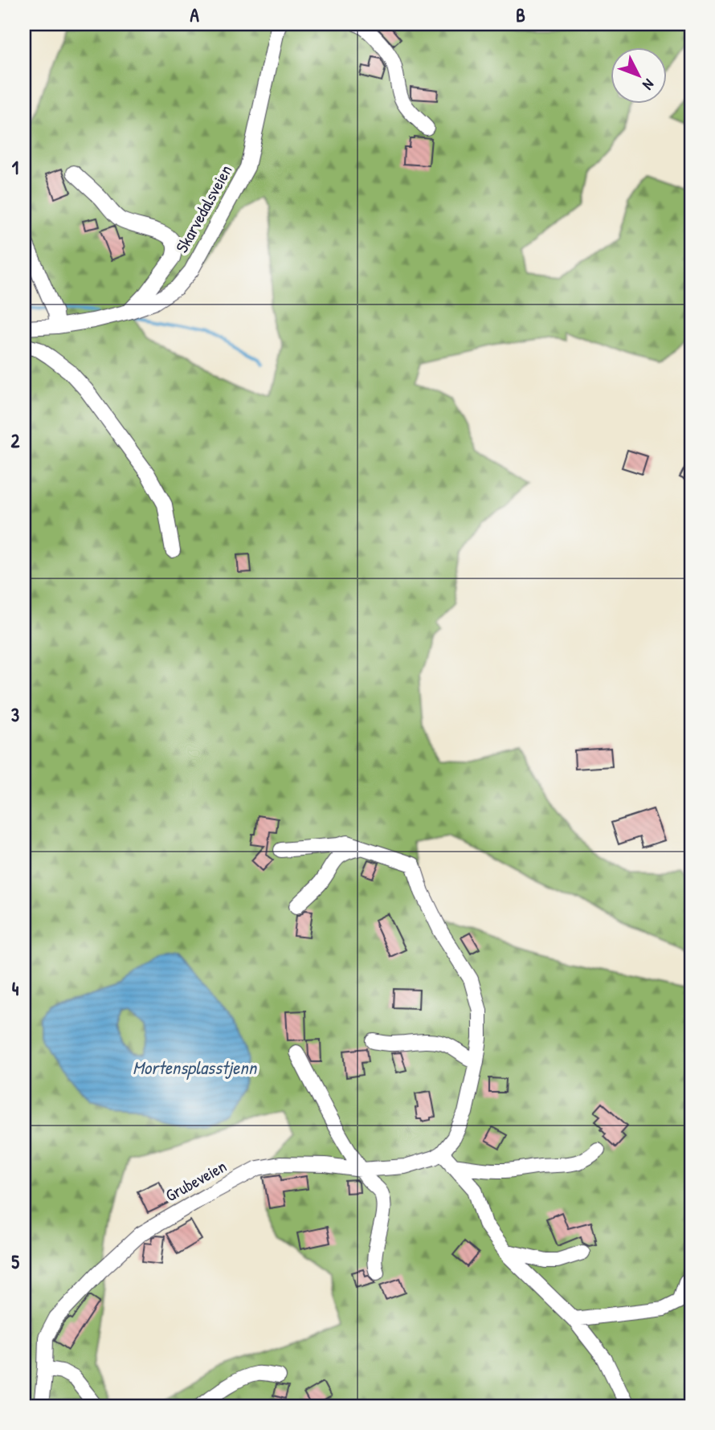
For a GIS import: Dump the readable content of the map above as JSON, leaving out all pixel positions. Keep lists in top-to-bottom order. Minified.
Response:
{"streets":{"street":["Skarvedalsveien","Grubeveien"]},"water":["Mortensplasstjenn"],"north":"bottom right","grid":{"columns":["A","B"],"rows":["1","2","3","4","5"]}}
